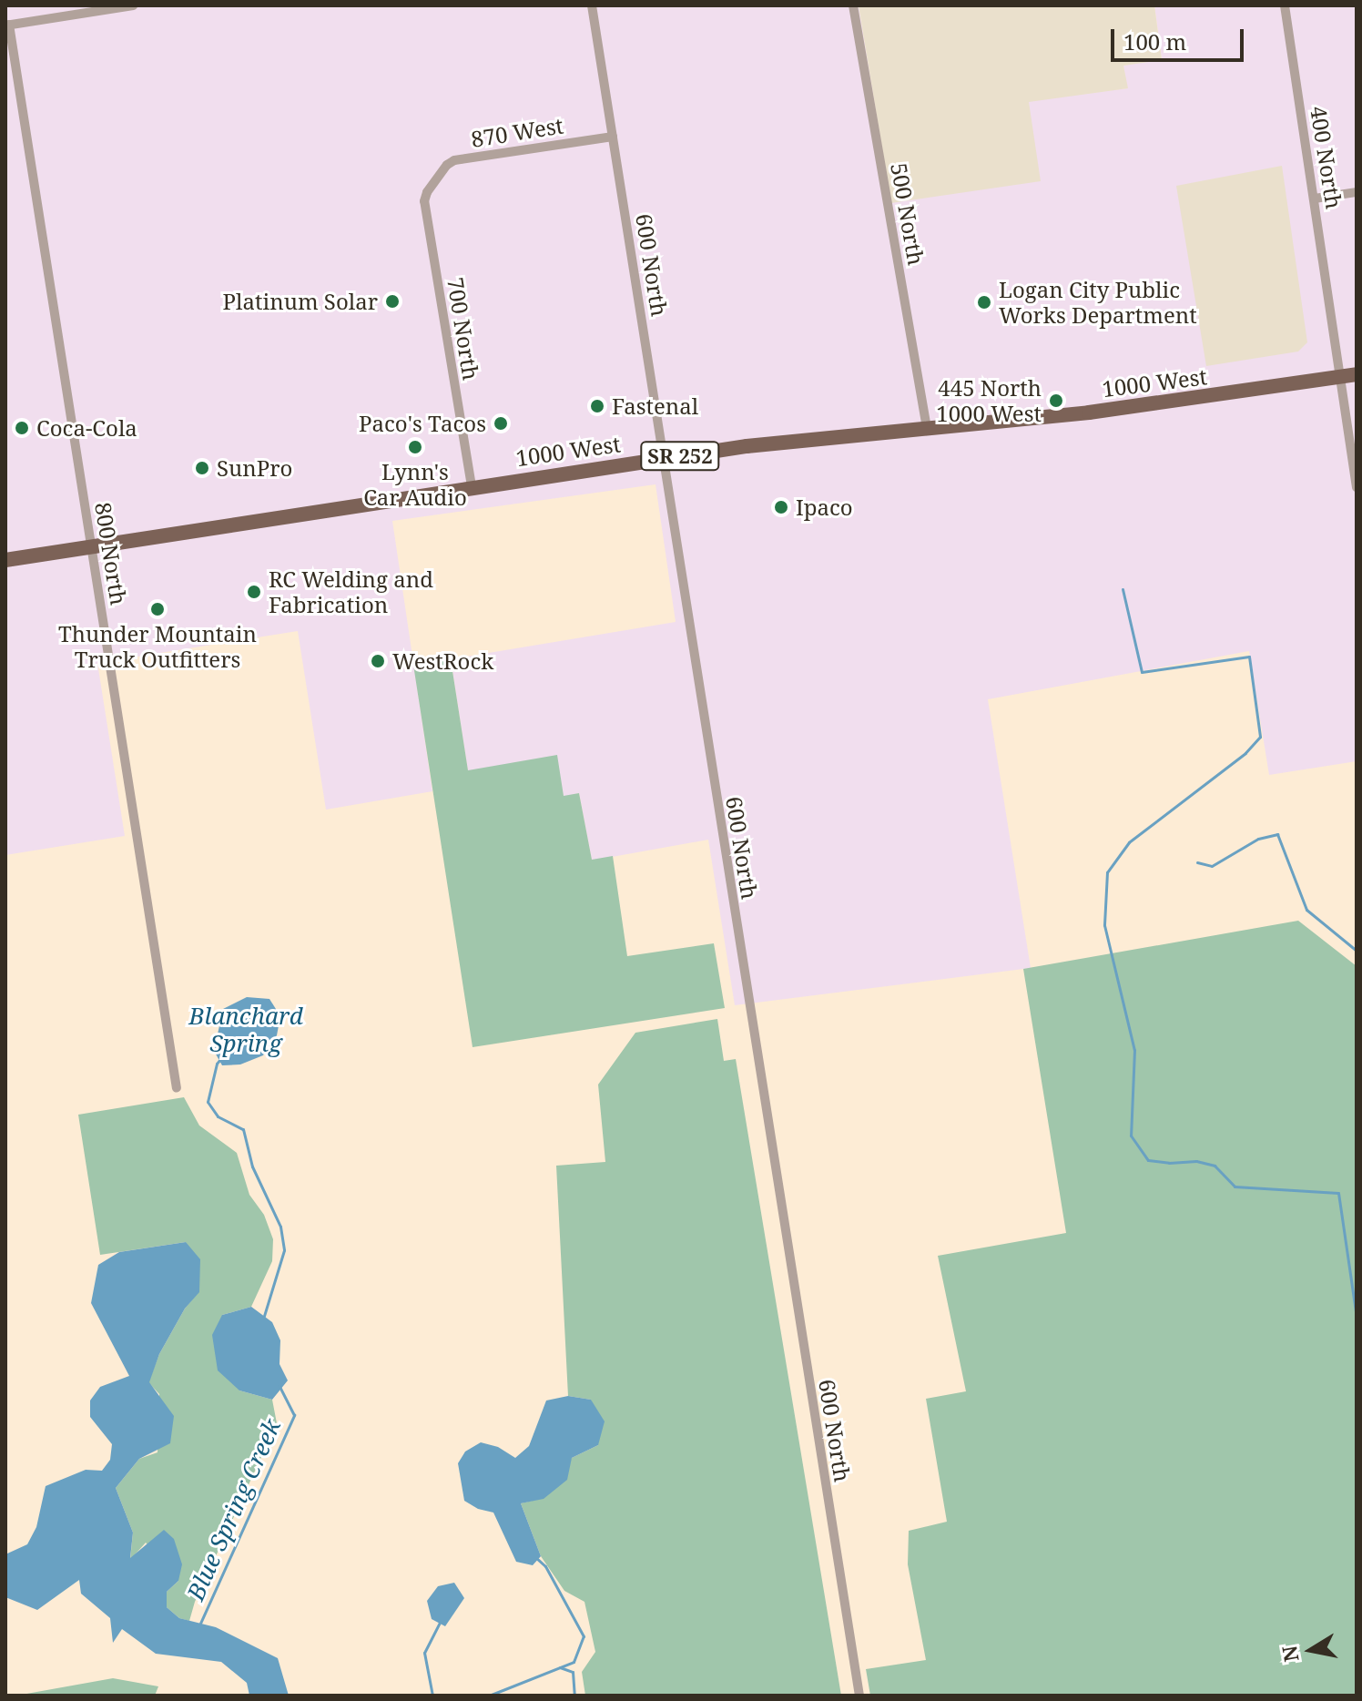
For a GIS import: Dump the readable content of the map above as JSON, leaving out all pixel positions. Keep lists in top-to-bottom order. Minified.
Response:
{"streets":{"main road":["1000 West","SR 252"],"street":["870 West","400 North","500 North","600 North","700 North","800 North"]},"crossings":[["870 West","600 North"],["870 West","700 North"],["400 North","1000 West"],["500 North","1000 West"],["600 North","1000 West"],["700 North","1000 West"],["1000 West","800 North"]],"water":["Blanchard Spring","Blue Spring Creek"],"places":["Platinum Solar","Logan City Public Works Department","445 North 1000 West","Fastenal","Paco's Tacos","Coca-Cola","Lynn's Car Audio","SunPro","Ipaco","RC Welding and Fabrication","Thunder Mountain Truck Outfitters","WestRock"],"scale_bar":"100 m","north":"left"}
